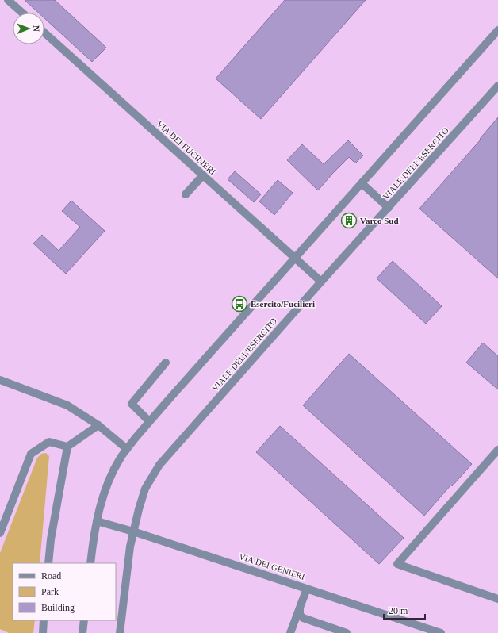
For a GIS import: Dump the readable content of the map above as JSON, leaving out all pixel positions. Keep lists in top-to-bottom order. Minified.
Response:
{"streets":{"street":["VIA DEI FUCILIERI","VIALE DELL'ESERCITO","VIA DEI GENIERI"]},"crossings":[["VIA DEI FUCILIERI","VIALE DELL'ESERCITO"],["VIALE DELL'ESERCITO","VIA DEI GENIERI"]],"places":{"building":["Varco Sud"],"bus stop":["Esercito/Fucilieri"]},"legend":["Road","Park","Building"],"scale_bar":"20 m","north":"right"}
